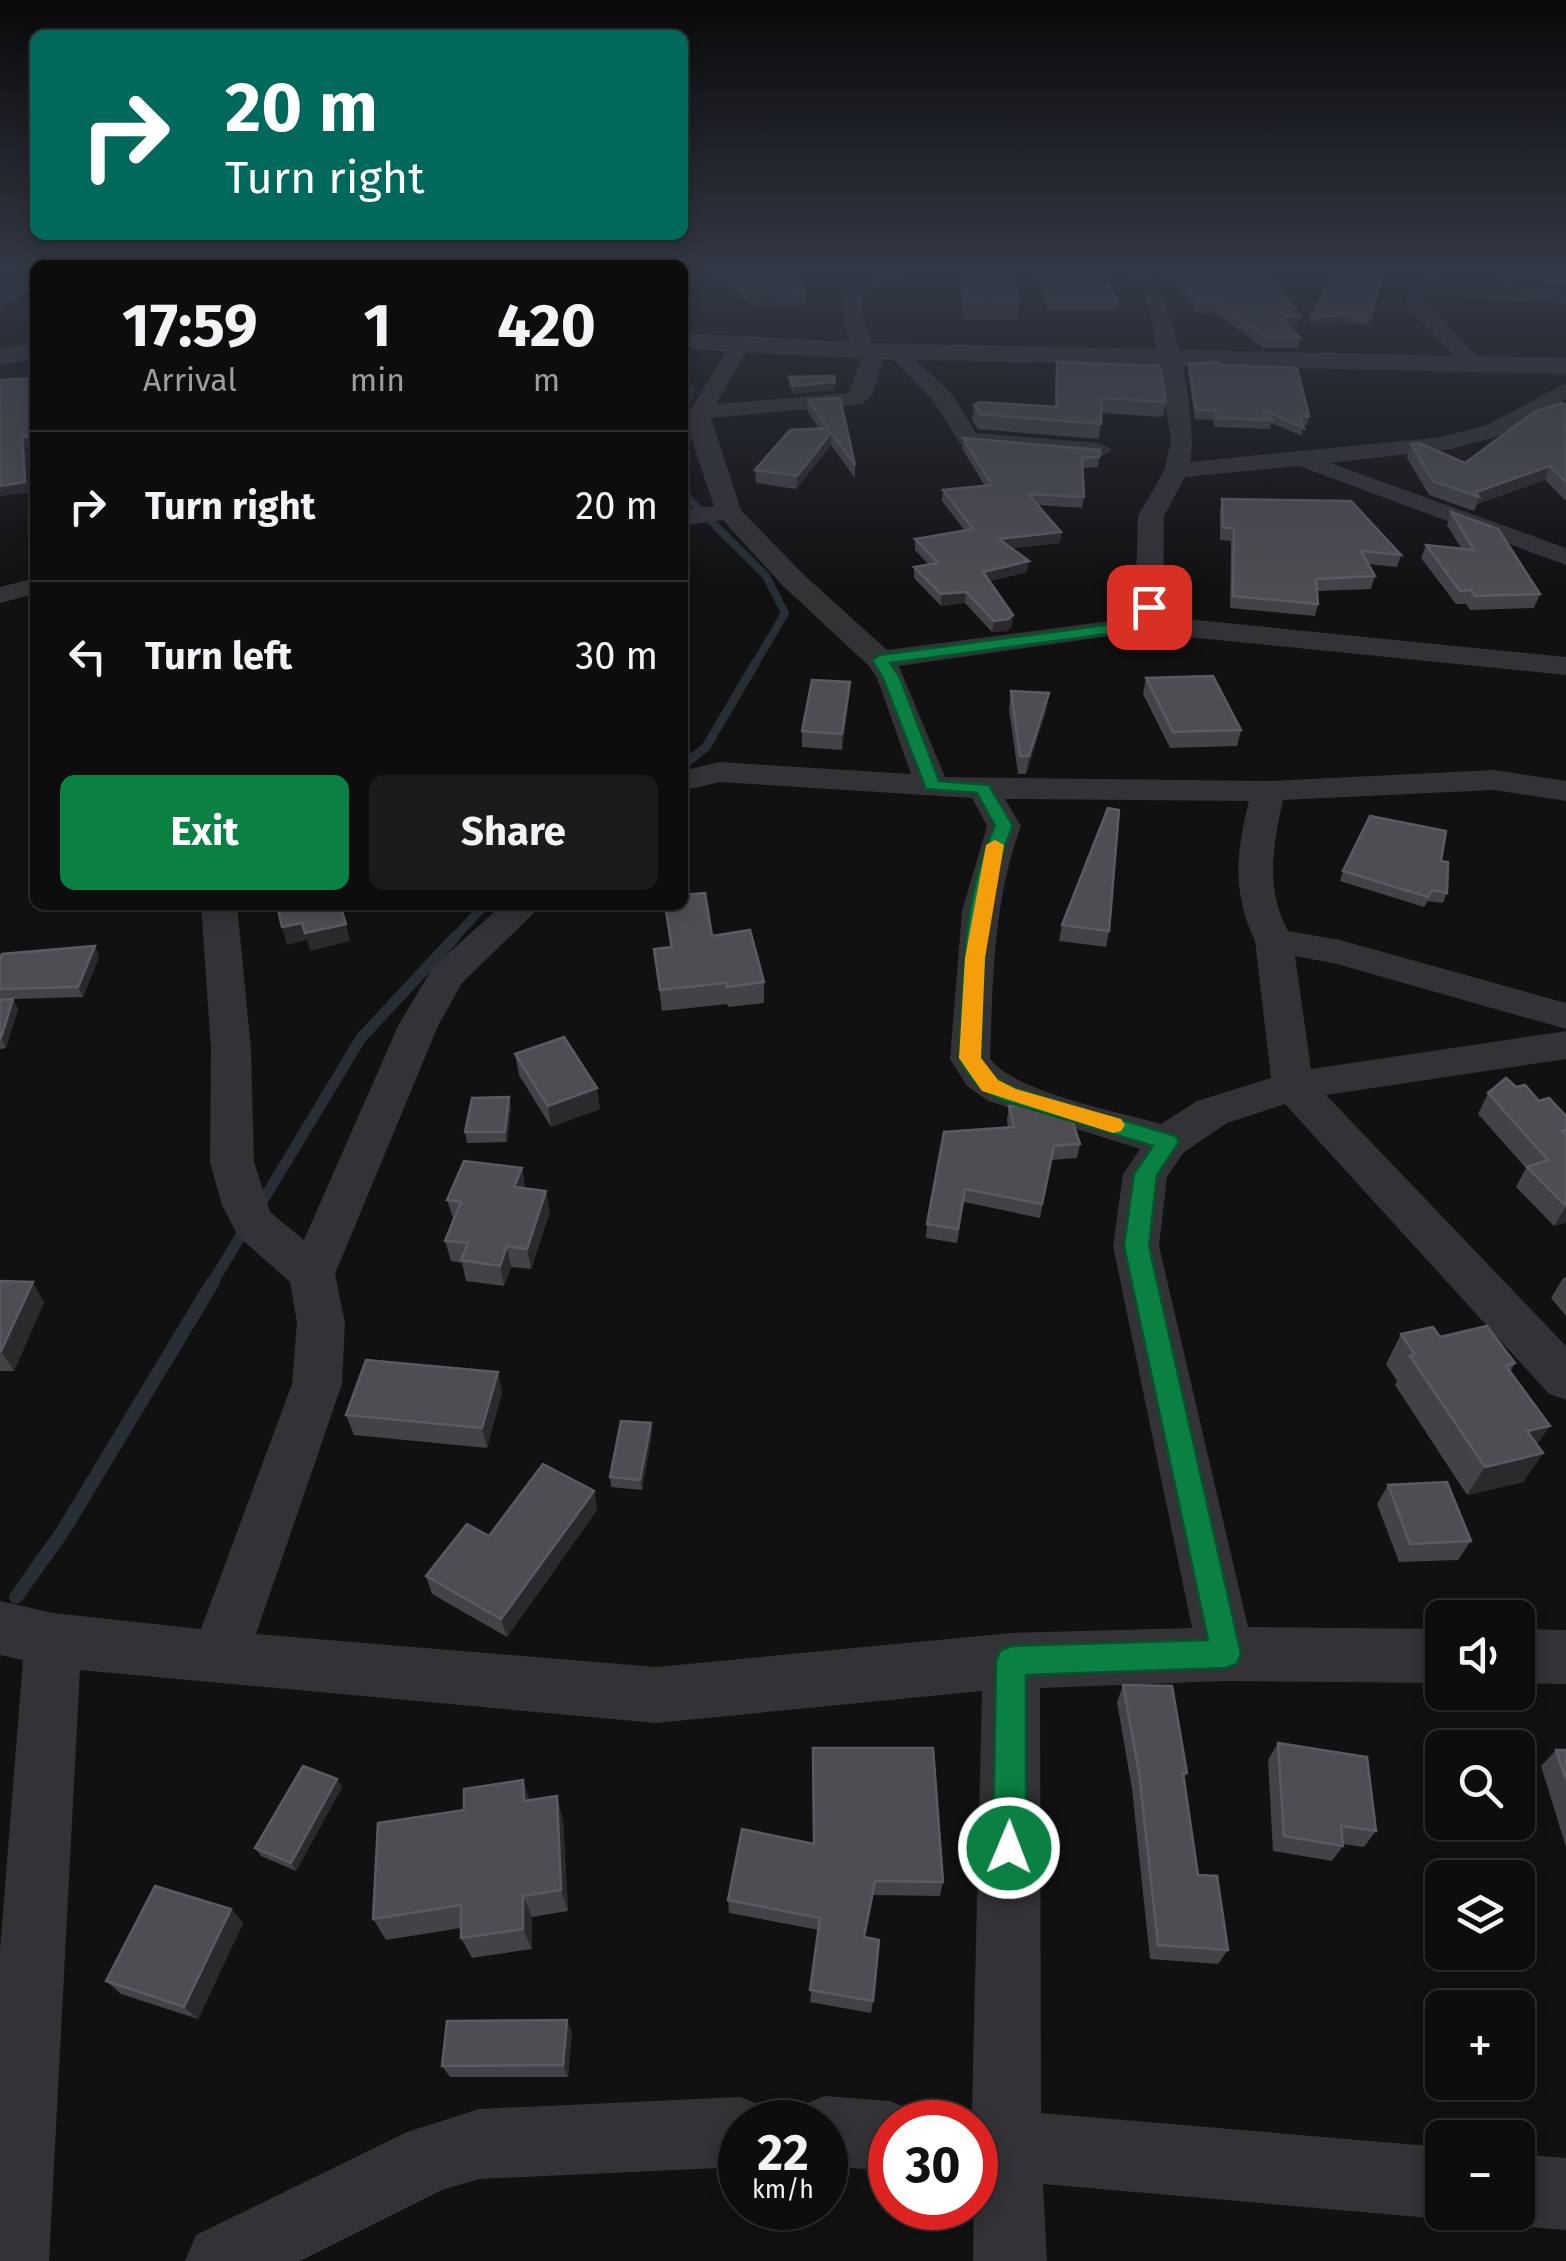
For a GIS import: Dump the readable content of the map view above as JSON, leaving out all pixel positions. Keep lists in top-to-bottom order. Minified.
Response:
{"page":{"turn":["20 m","Turn right"],"eta":["17:59","Arrival","1","min","420","m"],"list":[{"name":"Turn right","value":"20 m"},{"name":"Turn left","value":"30 m"}],"buttons":["Exit","Share"],"map_buttons":["+","−"],"speed":"22 km/h","limit":"30"}}
